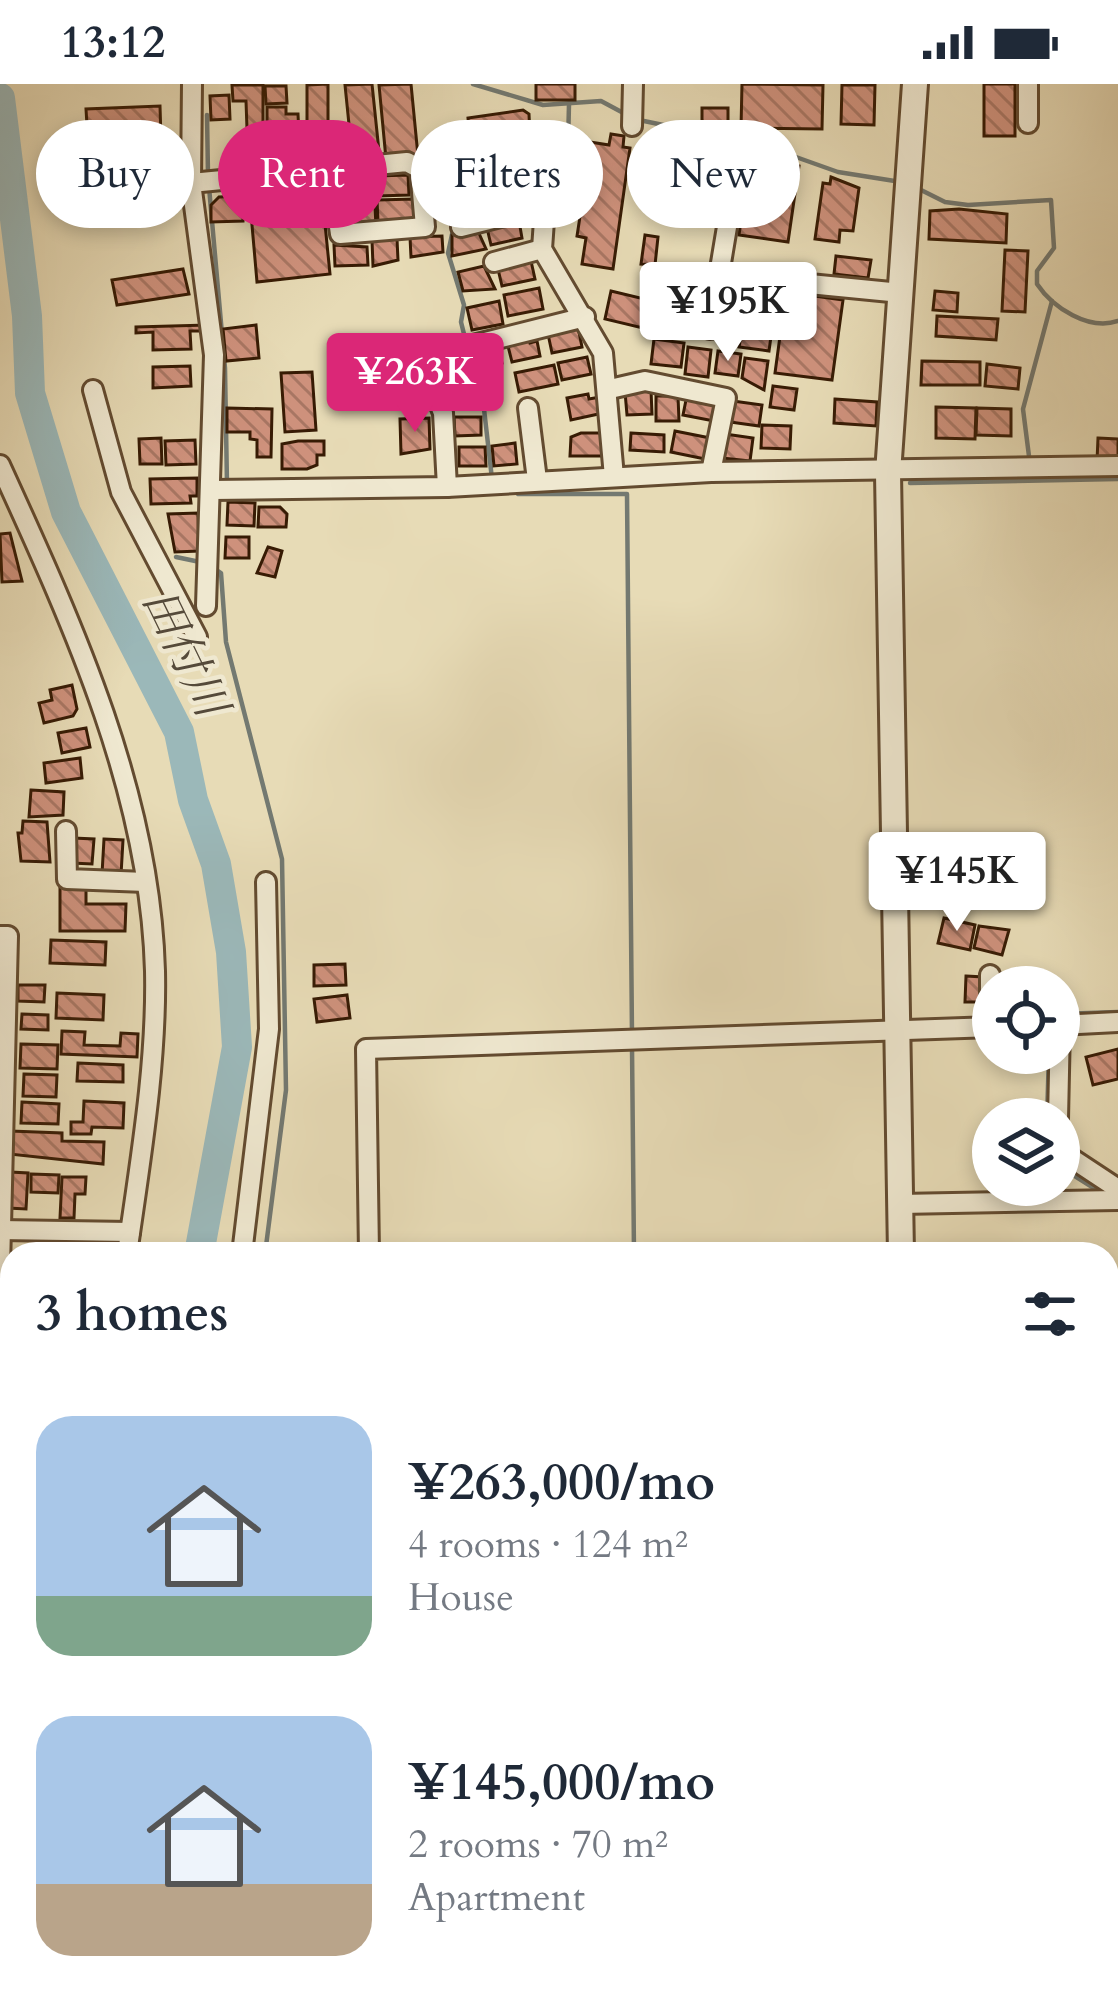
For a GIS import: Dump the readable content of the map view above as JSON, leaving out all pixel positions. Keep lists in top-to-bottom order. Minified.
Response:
{"water":["田付川"],"page":{"status":"13:12","chip":["Buy","Rent","Filters","New"],"price":["¥195K","¥263K","¥145K"],"heading":"3 homes","list":[{"name":"¥263,000/mo","note":"4 rooms · 124 m² · House"},{"name":"¥145,000/mo","note":"2 rooms · 70 m² · Apartment"}]}}
